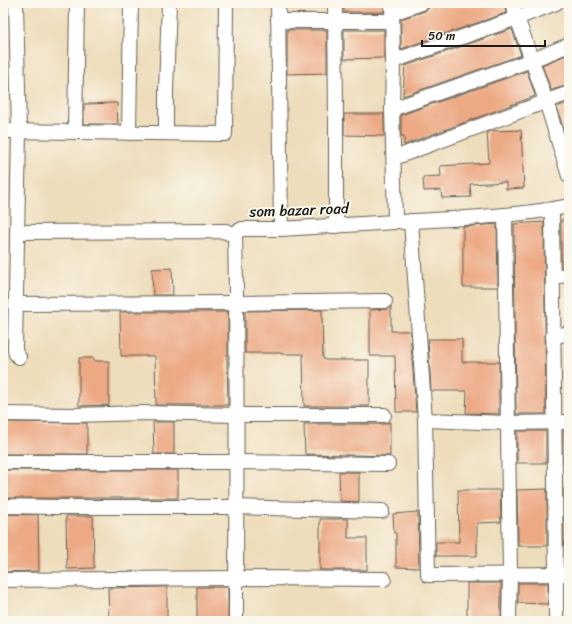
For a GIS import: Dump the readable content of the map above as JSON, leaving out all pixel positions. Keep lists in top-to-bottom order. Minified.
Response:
{"streets":{"street":["som bazar road"]},"scale_bar":"50 m"}
